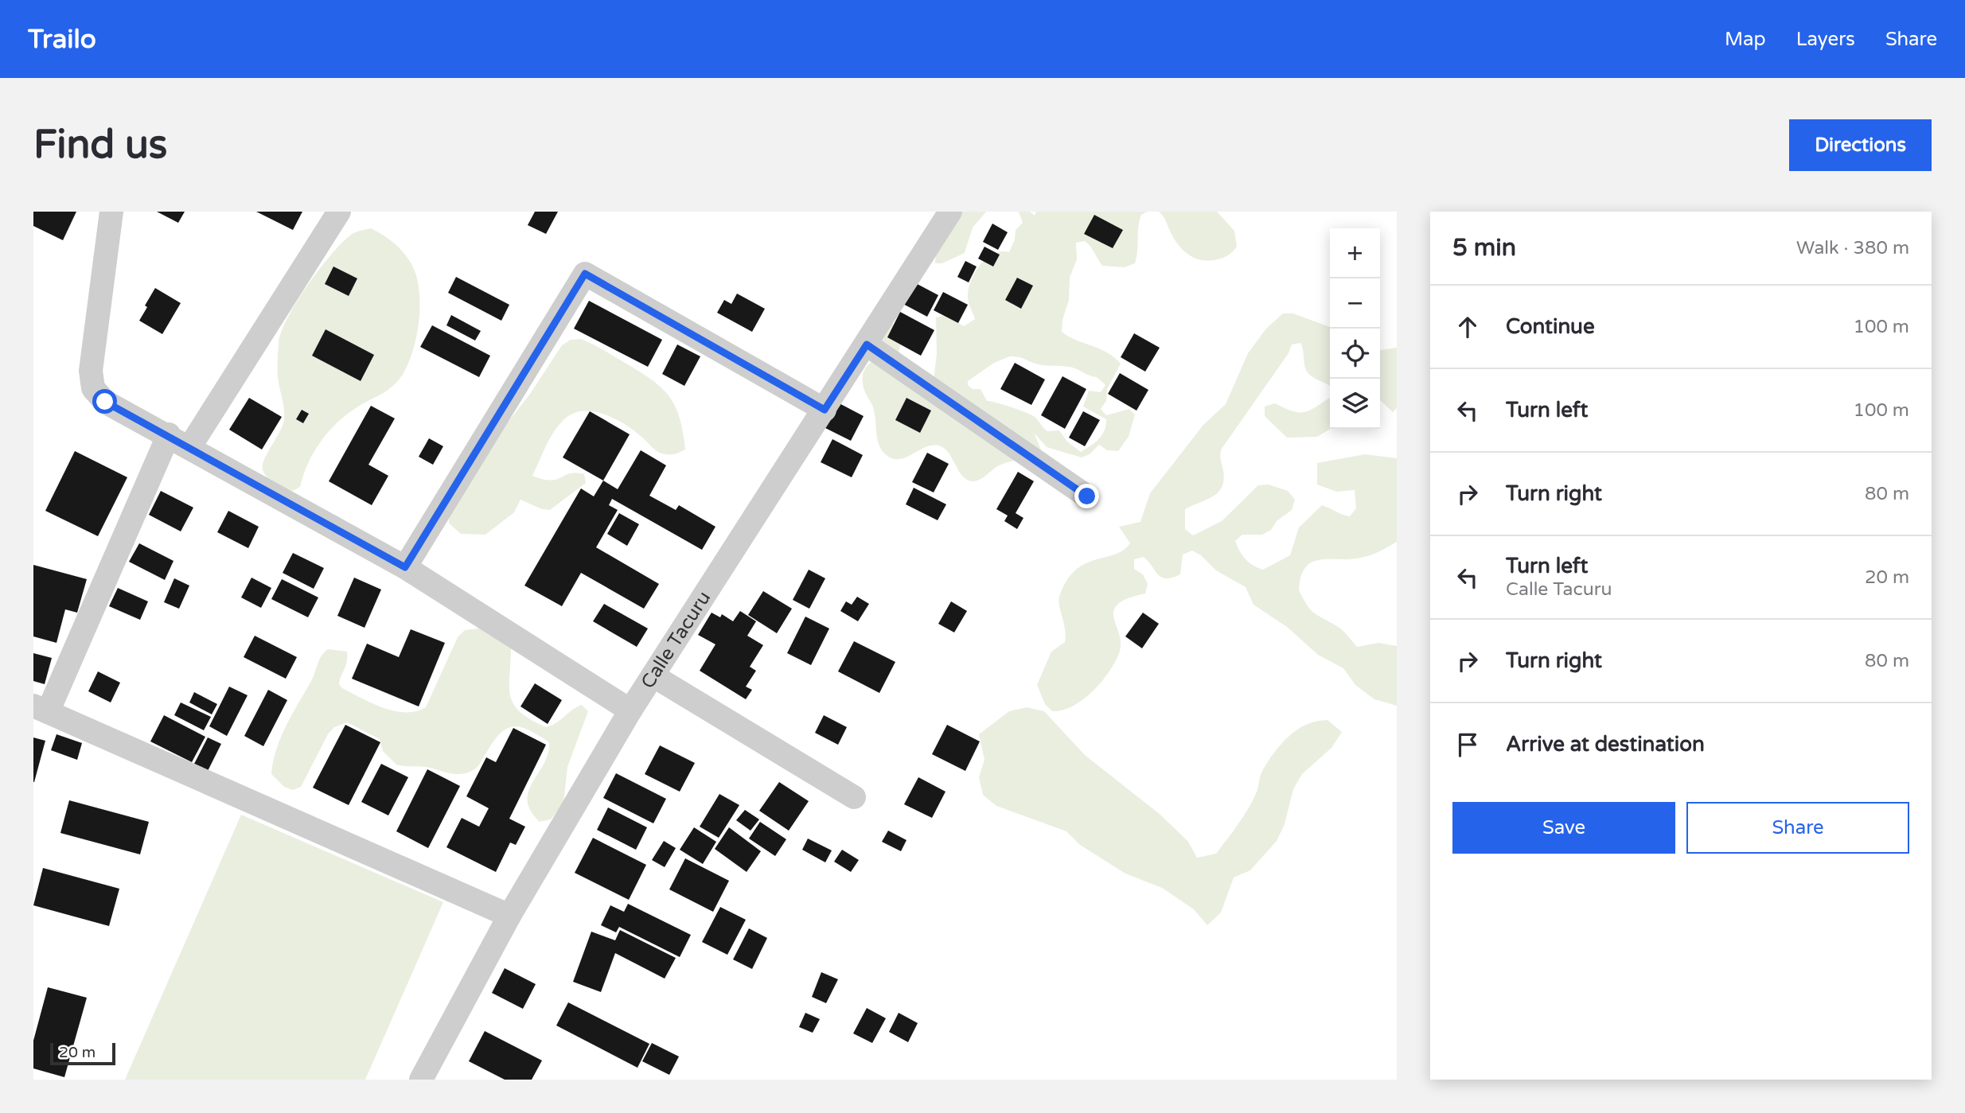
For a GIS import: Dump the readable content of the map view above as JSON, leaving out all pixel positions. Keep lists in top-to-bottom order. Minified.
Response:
{"streets":{"street":["Calle Tacuru"]},"scale_bar":"20 m","page":{"header":"Trailo","nav":["Map","Layers","Share"],"buttons":["Directions",["Save","Share"]],"title":"Find us","heading":["5 min","Walk · 380 m"],"map_buttons":["+","−"],"list":[["Continue","100 m"],["Turn left","100 m"],["Turn right","80 m"],["Turn left","Calle Tacuru","20 m"],["Turn right","80 m"],"Arrive at destination"],"scale":"20 m"}}
